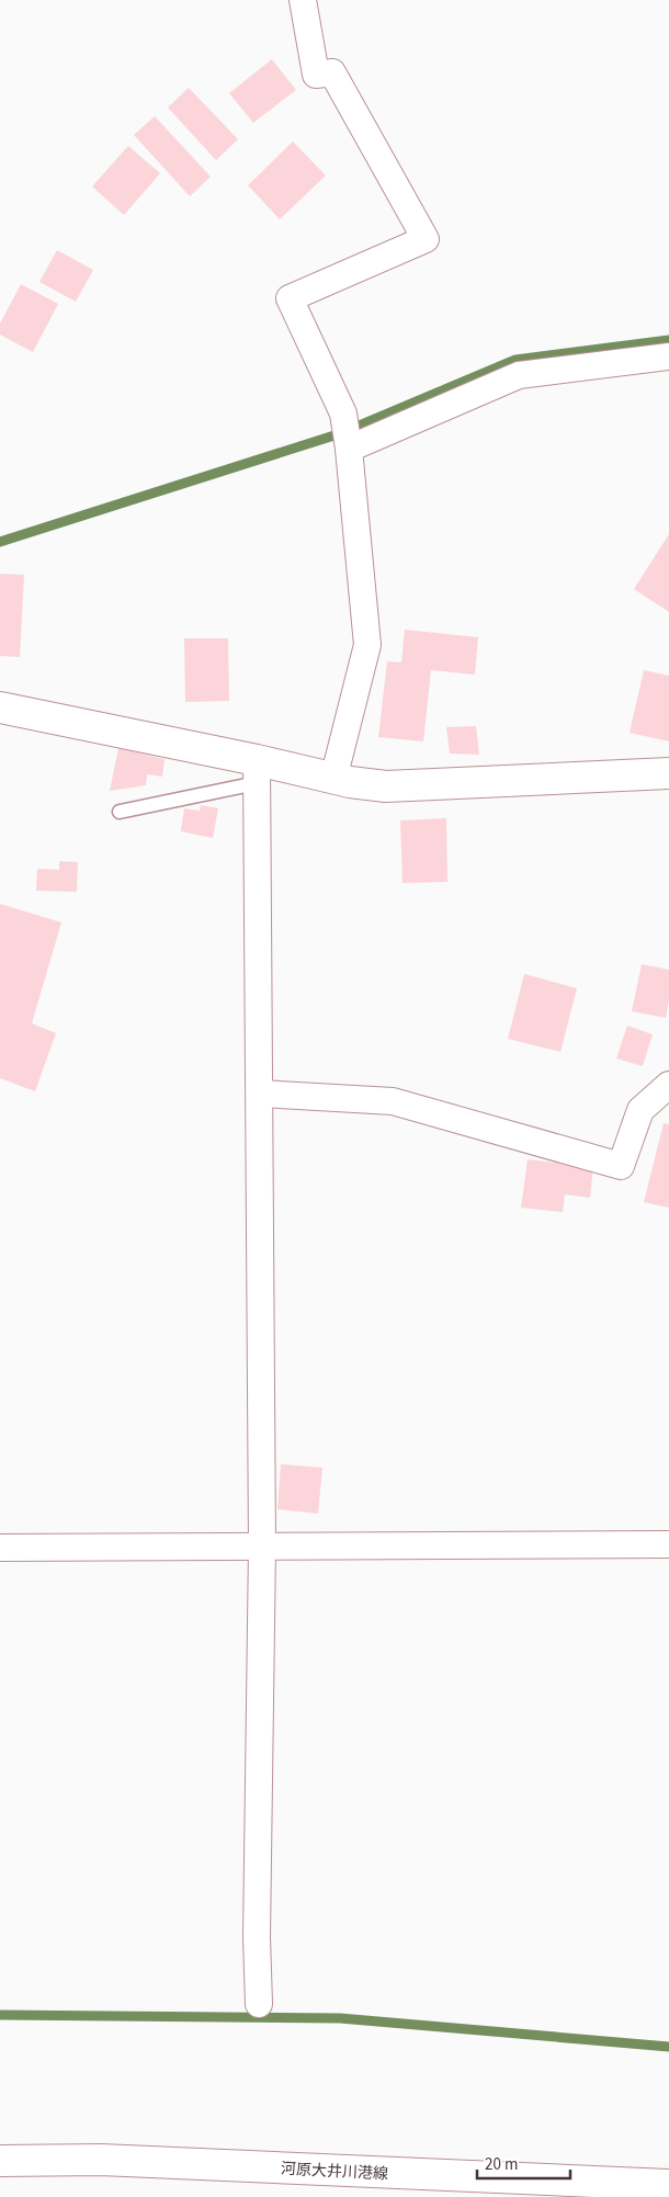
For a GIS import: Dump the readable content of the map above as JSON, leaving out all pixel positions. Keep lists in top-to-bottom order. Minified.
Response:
{"streets":{"street":["河原大井川港線"]},"scale_bar":"20 m"}
